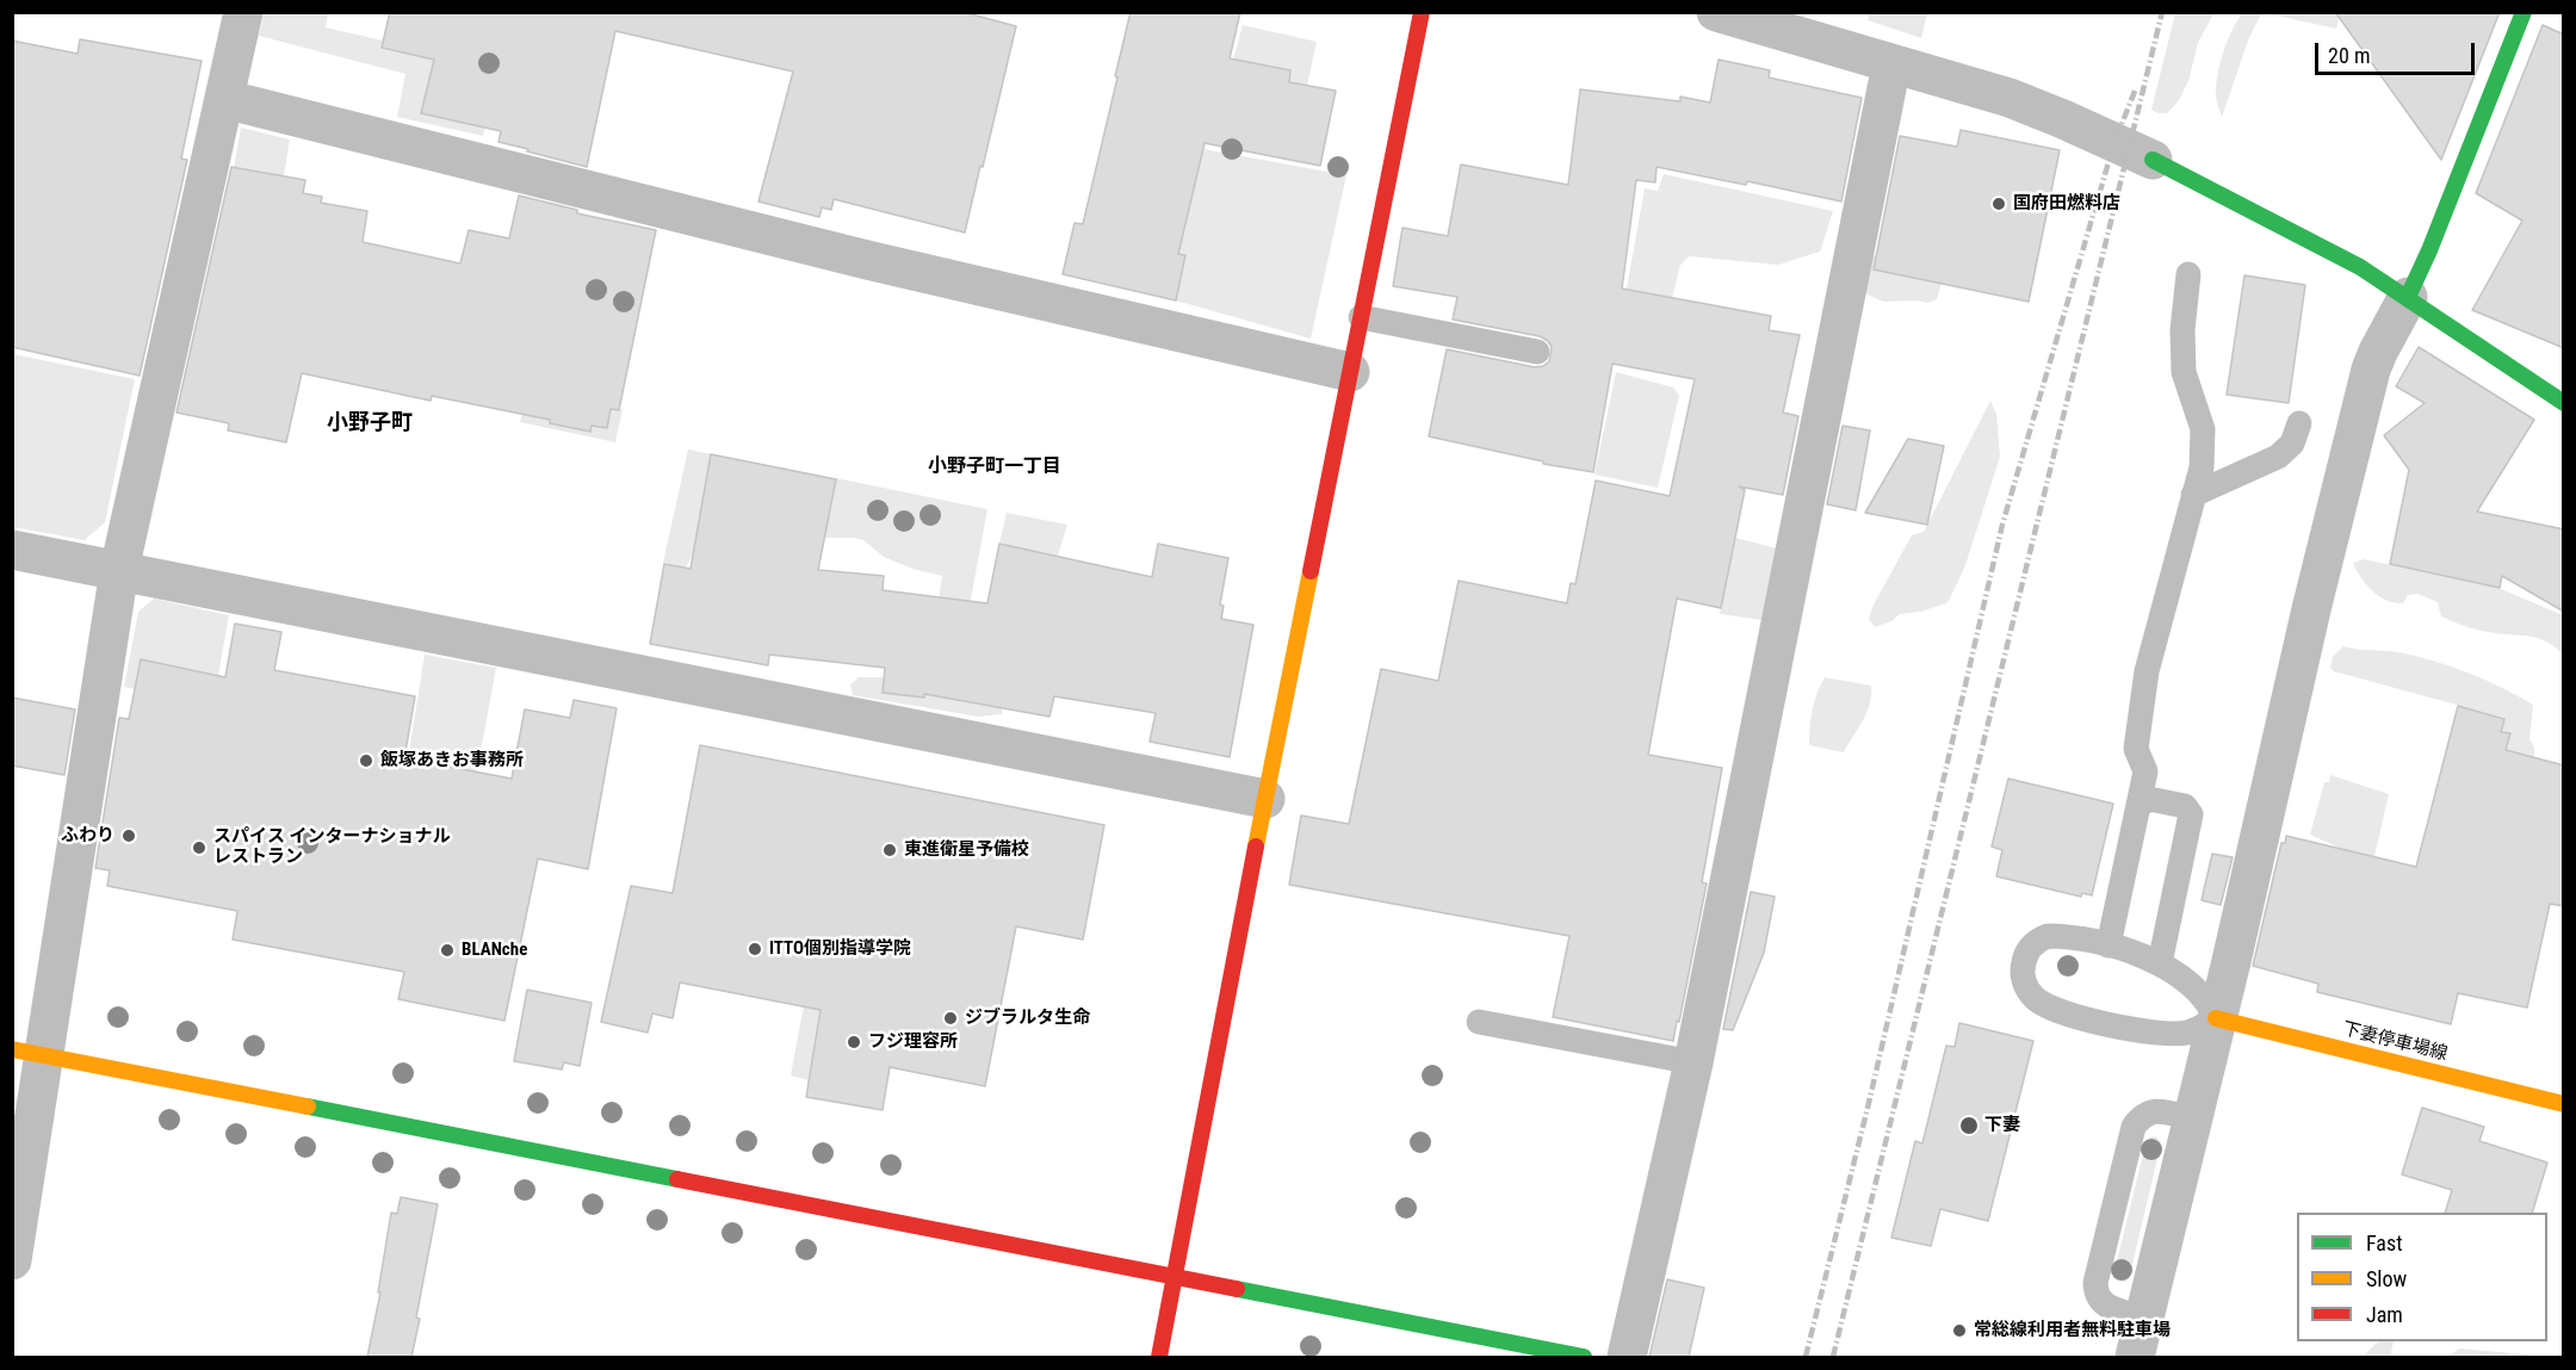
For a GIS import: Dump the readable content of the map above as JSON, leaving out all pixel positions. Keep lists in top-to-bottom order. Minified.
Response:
{"streets":{"street":["下妻停車場線"]},"districts":["小野子町","小野子町一丁目"],"places":["国府田燃料店","飯塚あきお事務所","ふわり","スパイス インターナショナル レストラン","東進衛星予備校","ITTO個別指導学院","BLANche","ジブラルタ生命","フジ理容所","下妻","常総線利用者無料駐車場"],"legend":["Fast","Slow","Jam"],"scale_bar":"20 m"}
